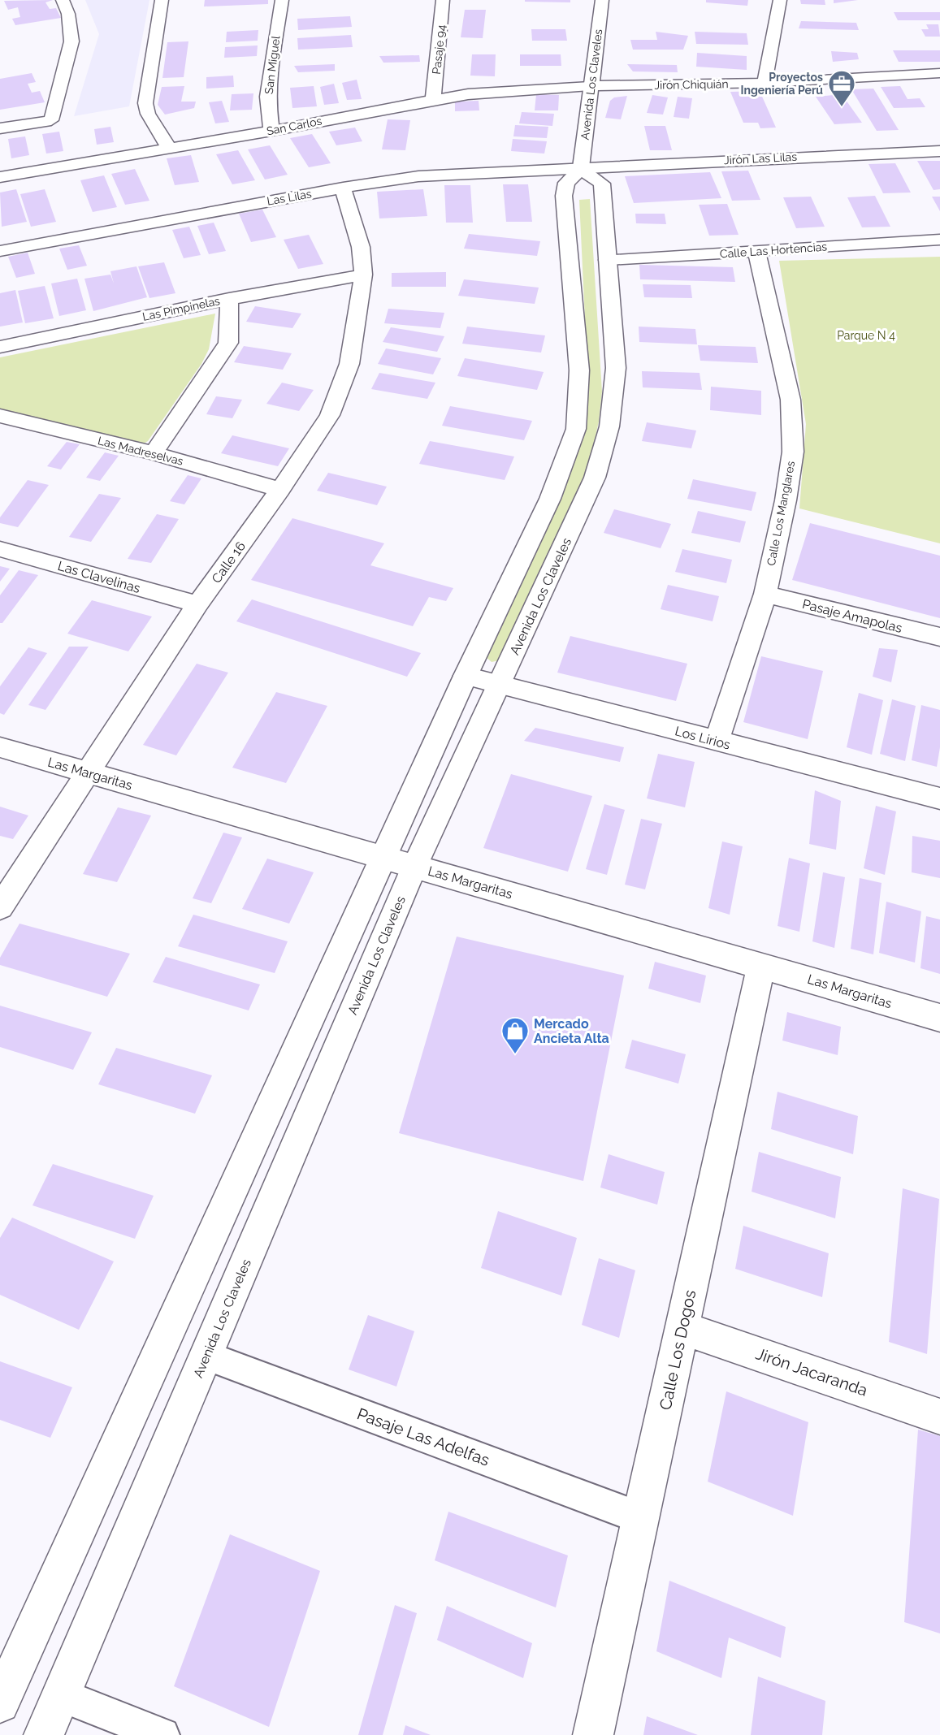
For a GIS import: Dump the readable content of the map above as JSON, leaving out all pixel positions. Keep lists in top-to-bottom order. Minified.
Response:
{"streets":{"street":["Pasaje 94","San Miguel","Avenida Los Claveles","Jirón Chiquián","San Carlos","Jirón Las Lilas","Las Lilas","Calle Las Hortencias","Las Pimpinelas","Las Madreselvas","Calle Los Manglares","Calle 16","Las Clavelinas","Pasaje Amapolas","Los Lirios","Las Margaritas","Calle Los Dogos","Jirón Jacaranda"],"lane":["Pasaje Las Adelfas"]},"crossings":[["Pasaje 94","San Carlos"],["San Miguel","San Carlos"],["Avenida Los Claveles","Jirón Chiquián"],["Avenida Los Claveles","San Carlos"],["Avenida Los Claveles","Jirón Las Lilas"],["Avenida Los Claveles","Las Lilas"],["Avenida Los Claveles","Calle Las Hortencias"],["Avenida Los Claveles","Los Lirios"],["Avenida Los Claveles","Las Margaritas"],["Avenida Los Claveles","Pasaje Las Adelfas"],["Jirón Chiquián","San Carlos"],["Jirón Las Lilas","Las Lilas"],["Las Lilas","Calle 16"],["Calle Las Hortencias","Calle Los Manglares"],["Las Pimpinelas","Calle 16"],["Las Madreselvas","Calle 16"],["Calle Los Manglares","Pasaje Amapolas"],["Calle Los Manglares","Los Lirios"],["Calle 16","Las Clavelinas"],["Calle 16","Las Margaritas"],["Las Margaritas","Calle Los Dogos"],["Calle Los Dogos","Jirón Jacaranda"],["Calle Los Dogos","Pasaje Las Adelfas"]],"parks":["Parque N 4"],"places":{"office":["Proyectos Ingeniería Perú"],"shop":["Mercado Ancieta Alta"]}}
